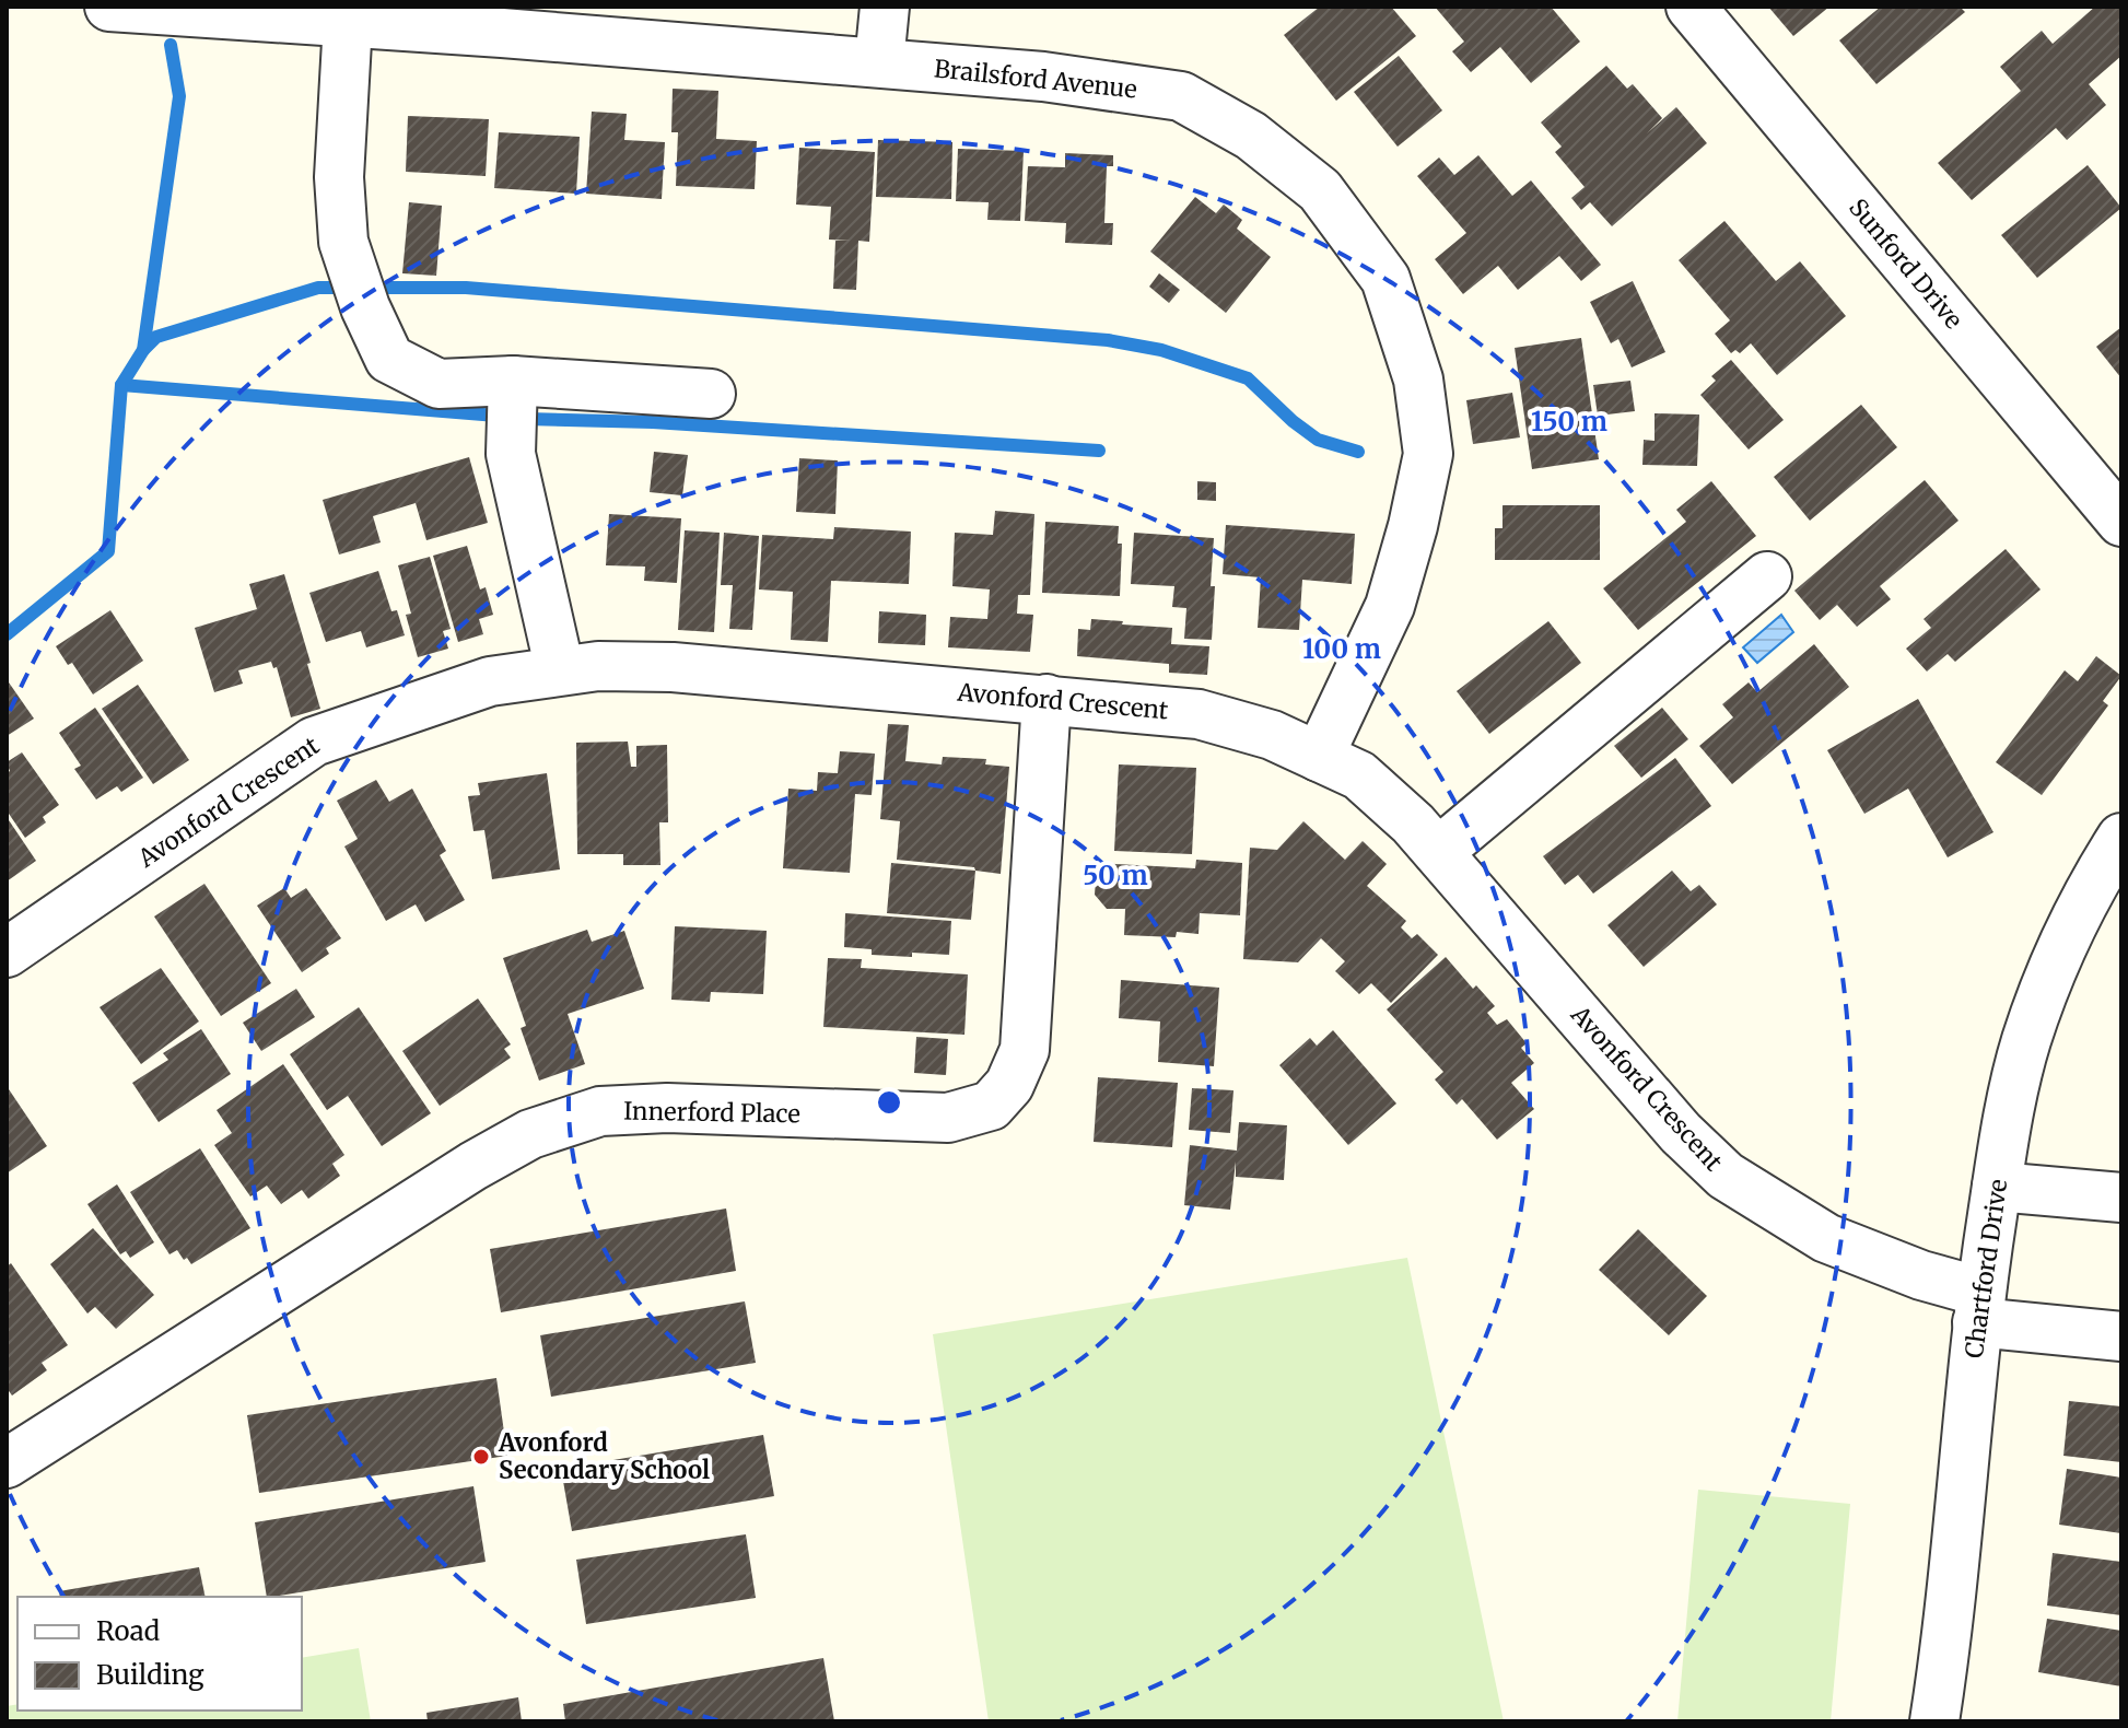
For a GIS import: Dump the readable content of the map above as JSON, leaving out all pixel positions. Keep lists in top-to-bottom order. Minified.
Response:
{"streets":{"street":["Brailsford Avenue","Sunford Drive","Avonford Crescent","Innerford Place","Chartford Drive"]},"crossings":[["Brailsford Avenue","Avonford Crescent"],["Avonford Crescent","Innerford Place"],["Avonford Crescent","Chartford Drive"]],"places":["Avonford Secondary School"],"legend":["Road","Building"],"rings":["150 m","100 m","50 m"]}
